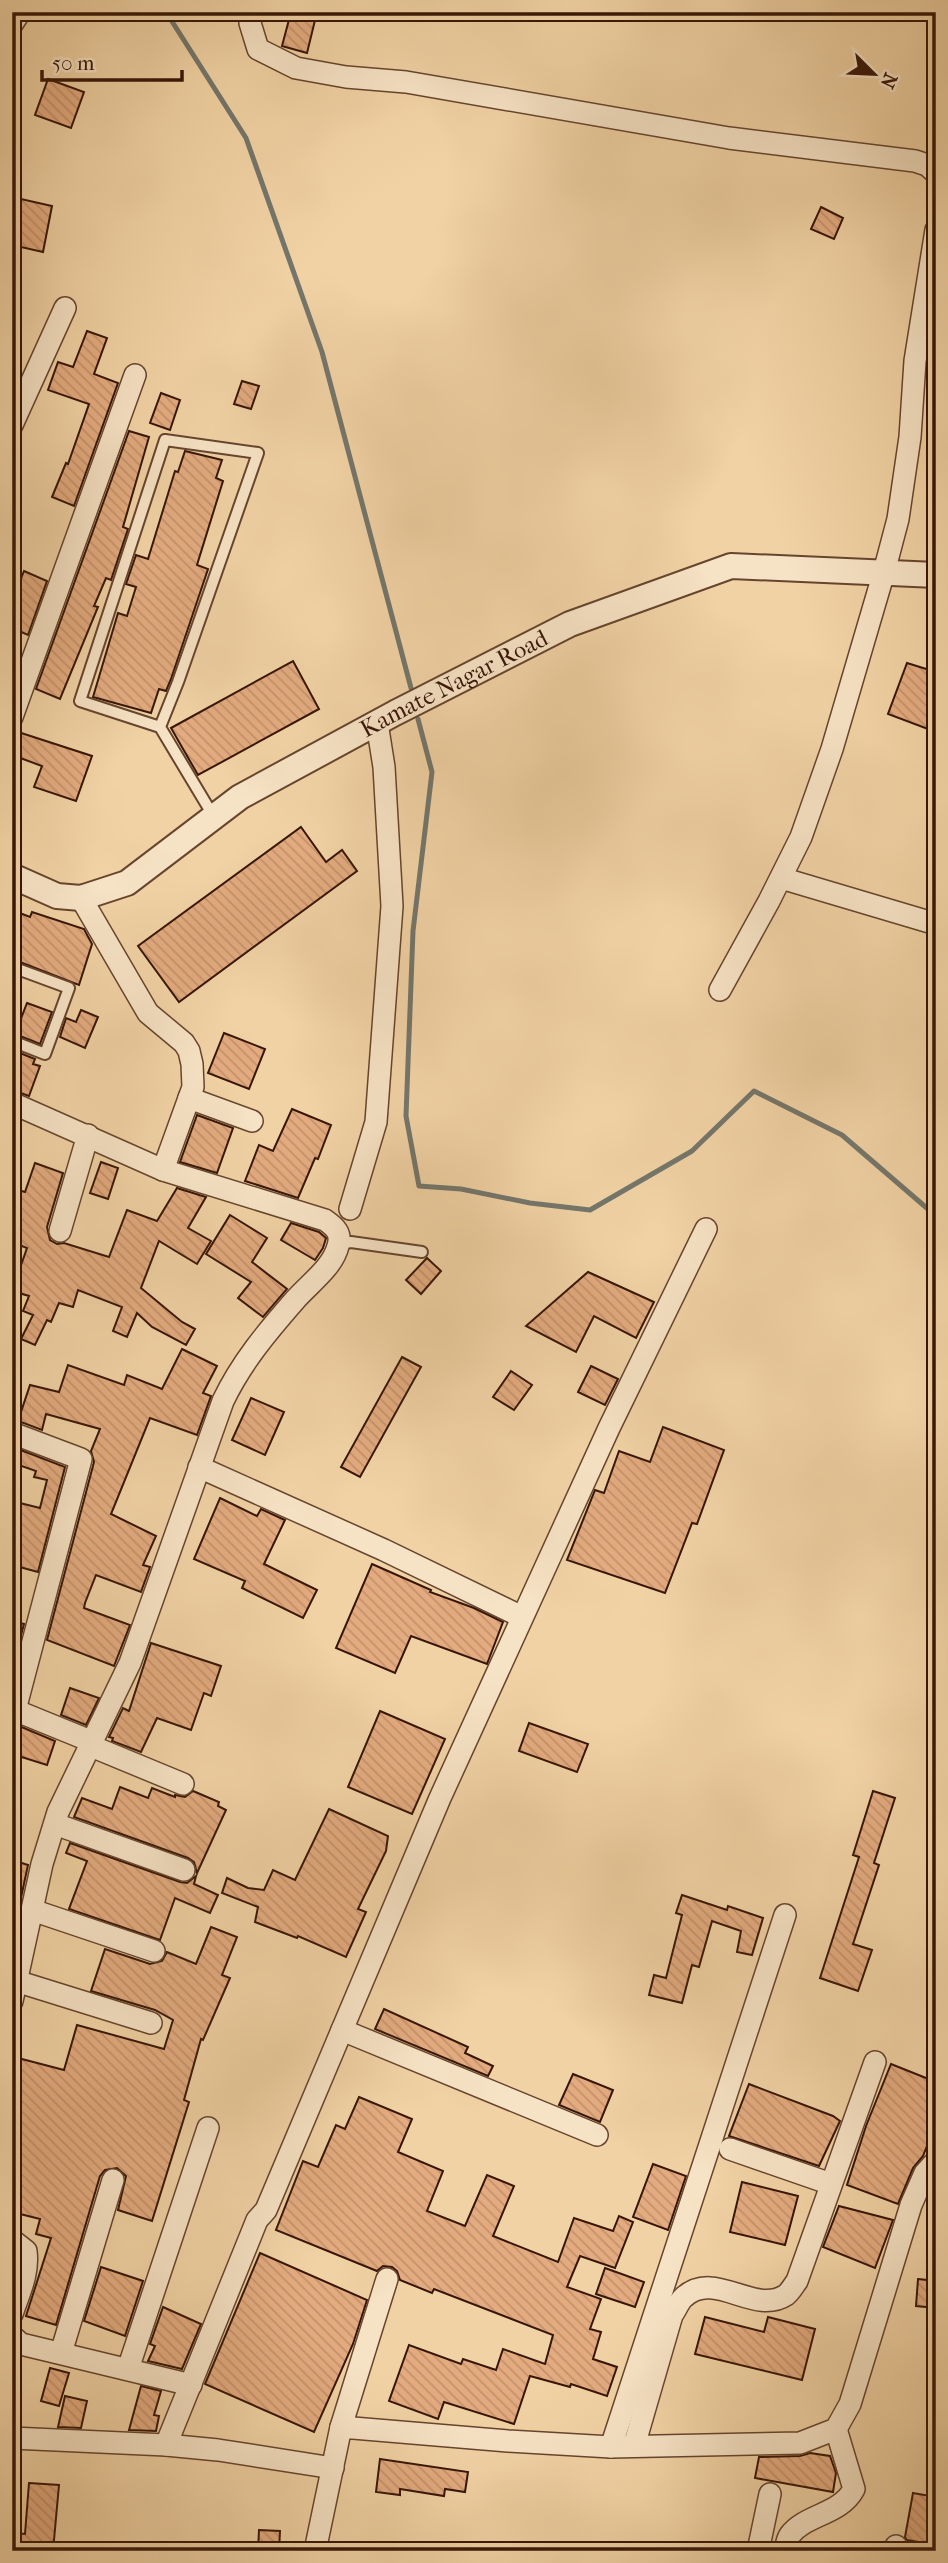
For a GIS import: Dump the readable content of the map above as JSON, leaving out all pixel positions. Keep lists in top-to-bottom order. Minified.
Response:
{"streets":{"street":["Kamate Nagar Road"]},"scale_bar":"50 m","north":"bottom right"}
